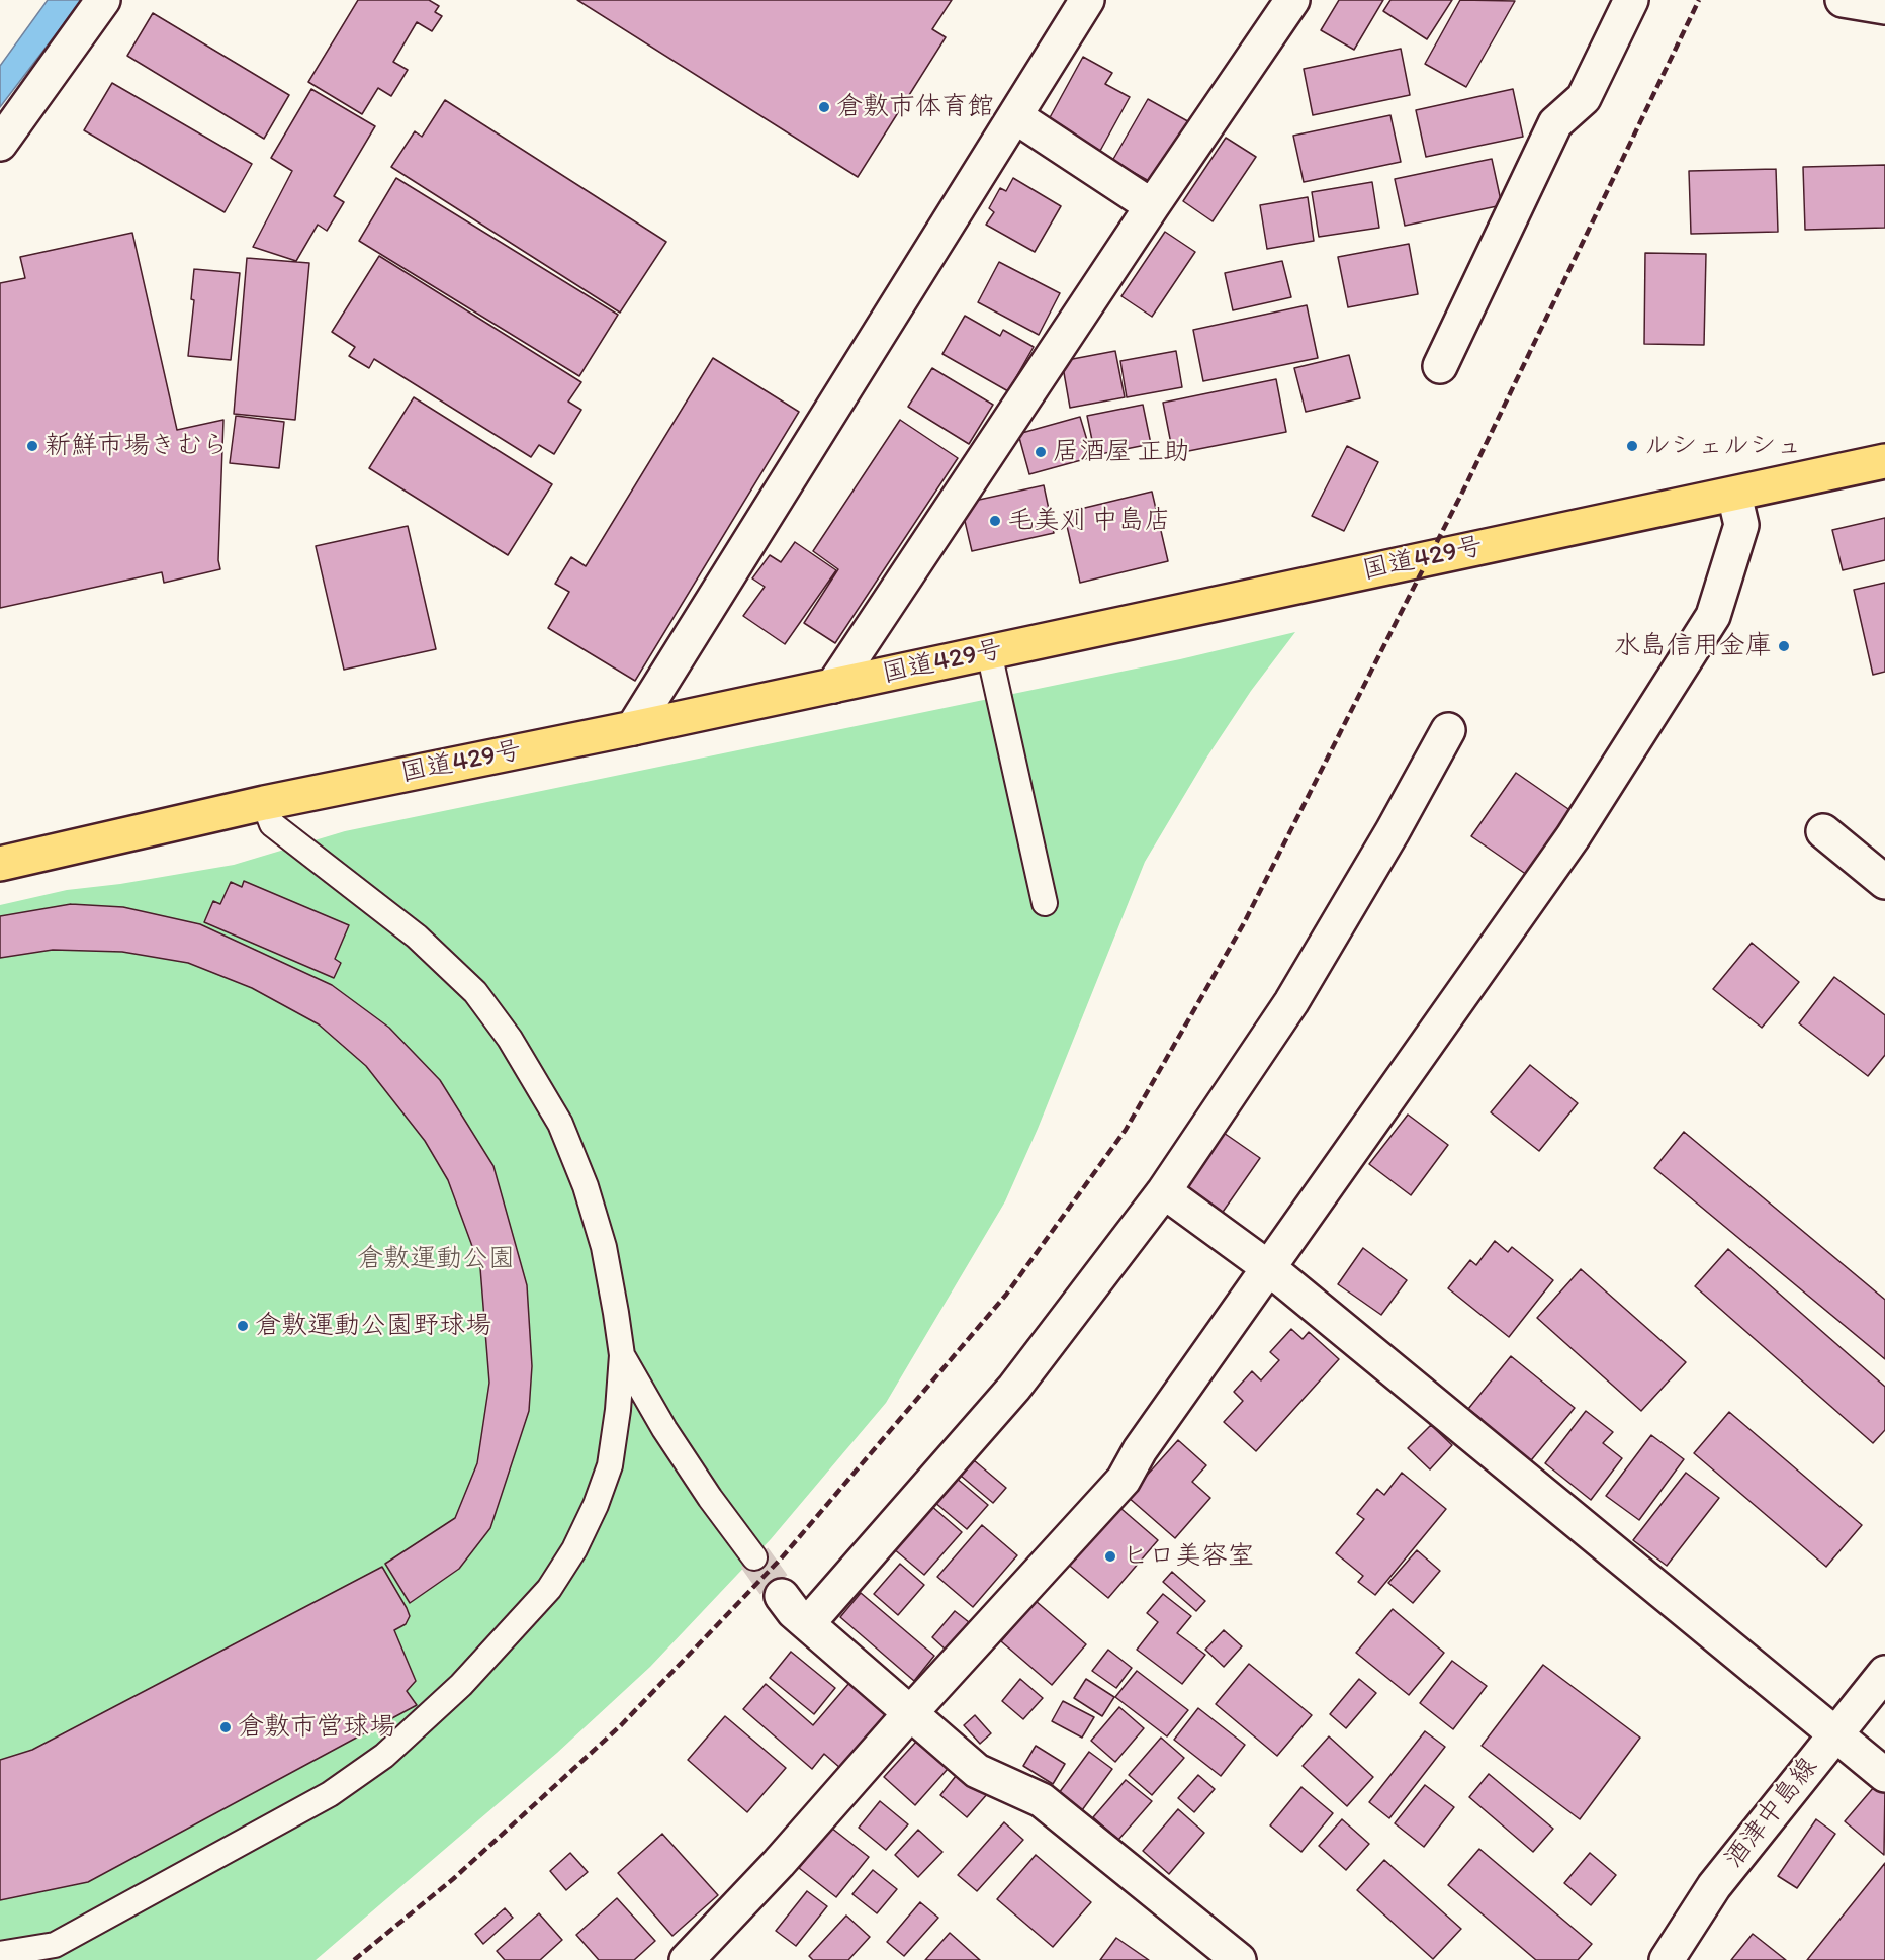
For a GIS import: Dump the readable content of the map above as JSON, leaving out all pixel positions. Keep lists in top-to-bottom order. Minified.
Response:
{"streets":{"highway":["国道429号"],"street":["酒津中島線"]},"parks":["倉敷運動公園"],"places":["倉敷市体育館","新鮮市場きむら","ルシェルシュ","居酒屋 正助","毛美刈 中島店","水島信用金庫","倉敷運動公園野球場","ヒロ美容室","倉敷市営球場"]}
